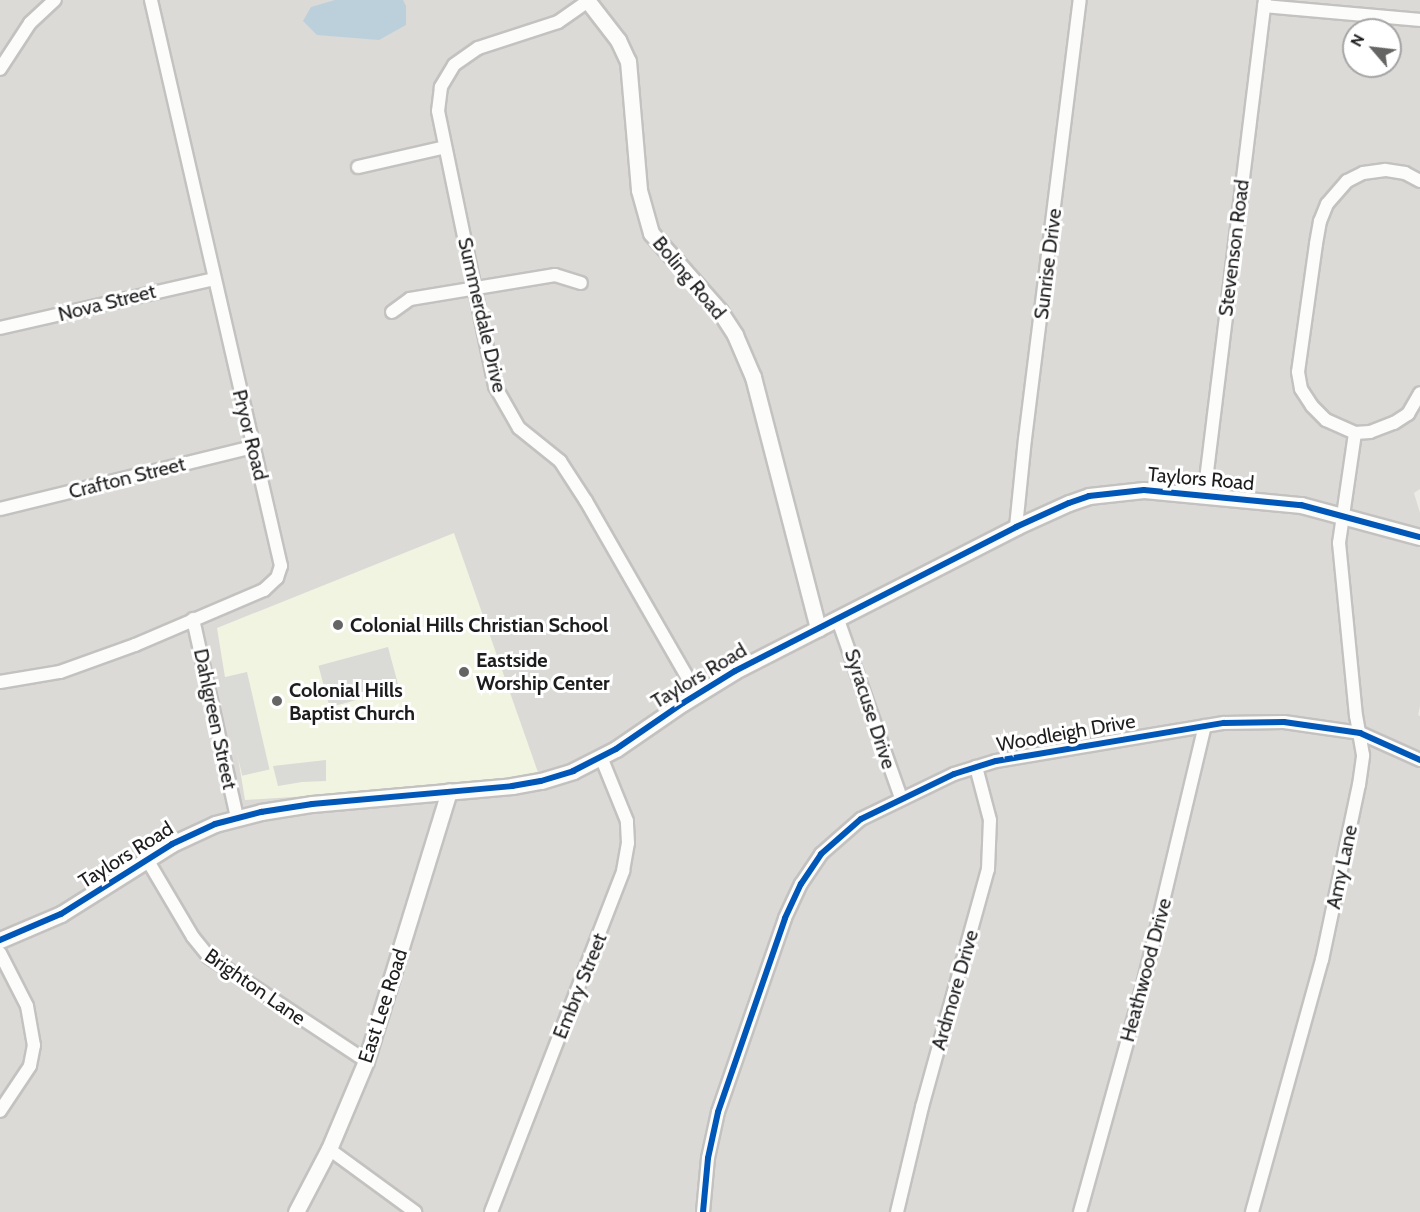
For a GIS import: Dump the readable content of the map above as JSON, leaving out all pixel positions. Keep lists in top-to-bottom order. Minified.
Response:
{"streets":{"street":["Stevenson Road","Sunrise Drive","Boling Road","Nova Street","Summerdale Drive","Pryor Road","Crafton Street","Taylors Road","Syracuse Drive","Dahlgreen Street","Woodleigh Drive","Amy Lane","Heathwood Drive","Embry Street","Brighton Lane","Ardmore Drive","East Lee Road"]},"crossings":[["Stevenson Road","Taylors Road"],["Sunrise Drive","Taylors Road"],["Boling Road","Summerdale Drive"],["Boling Road","Taylors Road"],["Nova Street","Pryor Road"],["Summerdale Drive","Taylors Road"],["Pryor Road","Crafton Street"],["Pryor Road","Dahlgreen Street"],["Taylors Road","Syracuse Drive"],["Taylors Road","Dahlgreen Street"],["Taylors Road","Amy Lane"],["Taylors Road","Embry Street"],["Taylors Road","Brighton Lane"],["Taylors Road","East Lee Road"],["Syracuse Drive","Woodleigh Drive"],["Woodleigh Drive","Amy Lane"],["Woodleigh Drive","Heathwood Drive"],["Woodleigh Drive","Ardmore Drive"],["Brighton Lane","East Lee Road"]],"places":["Colonial Hills Christian School","Eastside Worship Center","Colonial Hills Baptist Church"],"north":"top left"}
